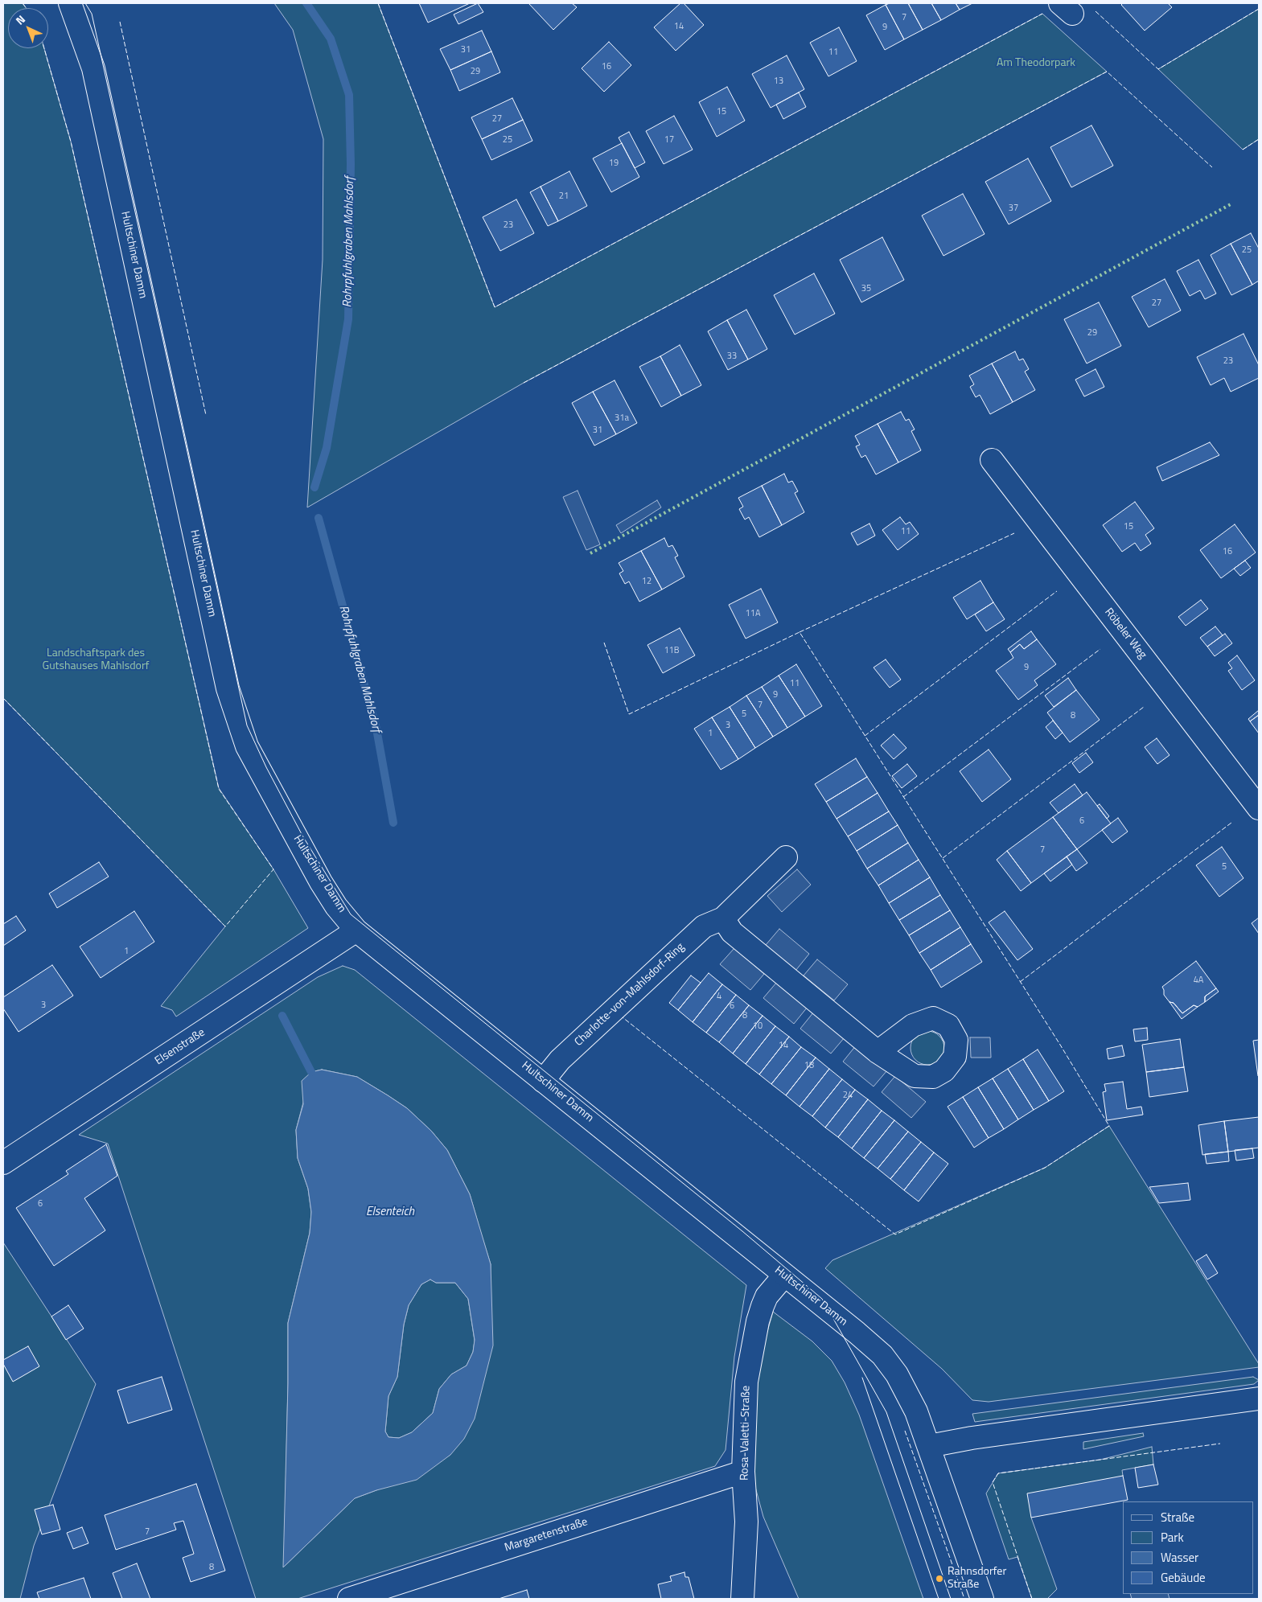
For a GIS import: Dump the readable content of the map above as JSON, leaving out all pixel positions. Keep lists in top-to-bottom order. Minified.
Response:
{"streets":{"street":["Hultschiner Damm","Röbeler Weg","Charlotte-von-Mahlsdorf-Ring","Elsenstraße","Rosa-Valetti-Straße","Margaretenstraße"]},"crossings":[["Hultschiner Damm","Charlotte-von-Mahlsdorf-Ring"],["Hultschiner Damm","Elsenstraße"],["Hultschiner Damm","Rosa-Valetti-Straße"],["Rosa-Valetti-Straße","Margaretenstraße"]],"water":["Rohrpfuhlgraben Mahlsdorf","Elsenteich"],"parks":["Am Theodorpark","Landschaftspark des Gutshauses Mahlsdorf"],"places":["Rahnsdorfer Straße"],"house_numbers":["7","14","9","31","11","16","29","13","15","27","25","17","19","21","37","23","25","35","27","29","33","23","31a","31","15","11","16","12","11A","11B","9","11","9","7","5","8","3","1","6","7","5","1","4A","4","3","6","8","10","14","18","24","6","7","8"],"legend":["Straße","Park","Wasser","Gebäude"],"north":"top left"}
